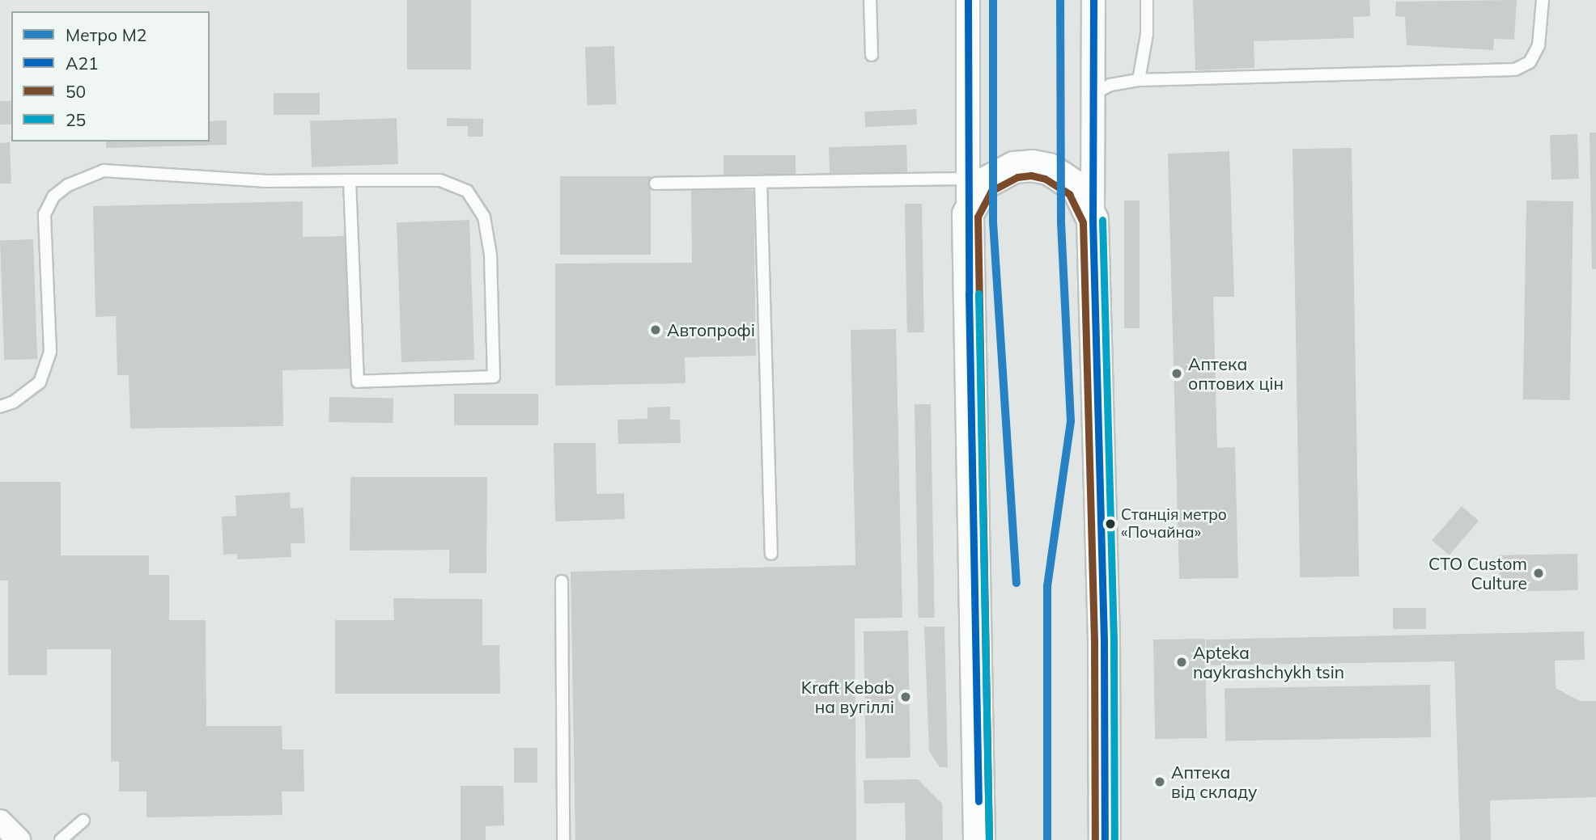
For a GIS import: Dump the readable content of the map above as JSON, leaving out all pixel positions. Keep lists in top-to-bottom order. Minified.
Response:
{"places":["Автопрофі","Аптека оптових цін","Станція метро «Почайна»","СТО Custom Culture","Apteka naykrashchykh tsin","Kraft Kebab на вугіллі","Аптека від складу"],"lines":["metro line M2","transit line А21","transit line 50","transit line 25"],"legend":["Метро M2","А21","50","25"]}
